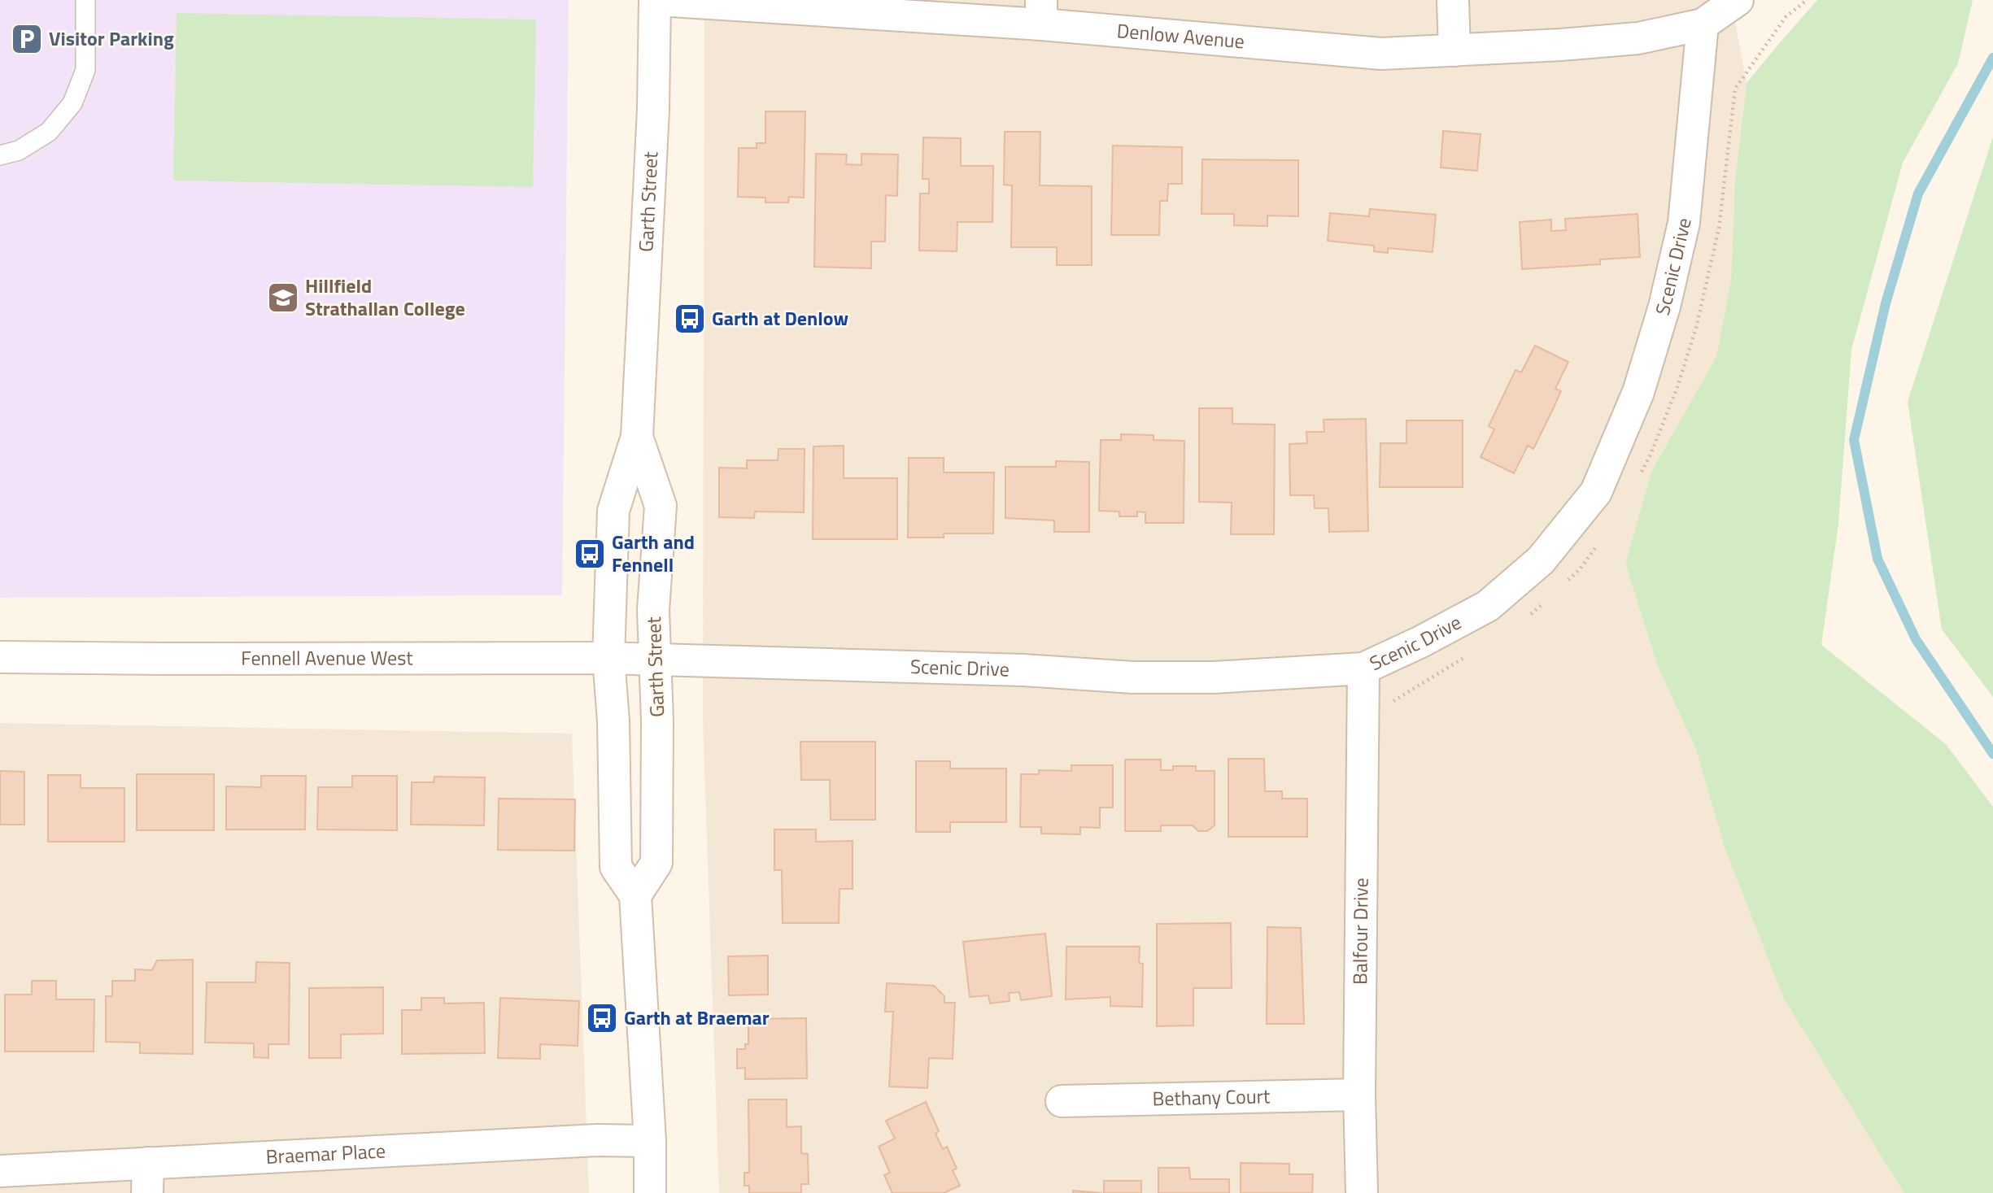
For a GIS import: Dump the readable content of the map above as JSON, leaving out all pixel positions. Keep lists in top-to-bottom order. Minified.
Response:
{"streets":{"street":["Denlow Avenue","Garth Street","Scenic Drive","Fennell Avenue West","Balfour Drive","Bethany Court","Braemar Place"]},"crossings":[["Denlow Avenue","Garth Street"],["Denlow Avenue","Scenic Drive"],["Garth Street","Scenic Drive"],["Garth Street","Fennell Avenue West"],["Scenic Drive","Fennell Avenue West"],["Scenic Drive","Balfour Drive"],["Balfour Drive","Bethany Court"]],"places":{"parking":["Visitor Parking"],"school or university":["Hillfield Strathallan College"],"bus stop":["Garth at Denlow","Garth and Fennell","Garth at Braemar"]}}
